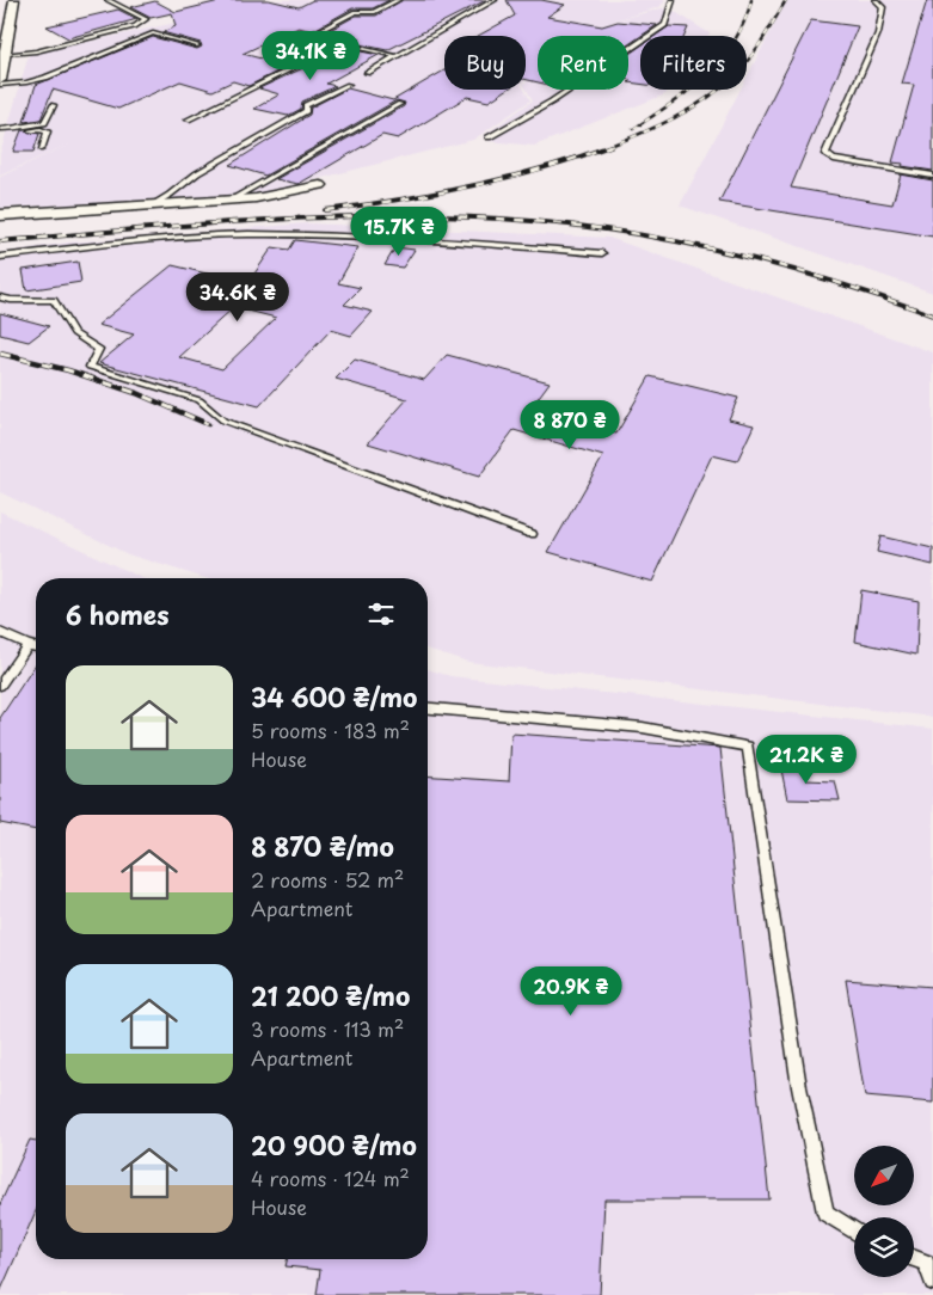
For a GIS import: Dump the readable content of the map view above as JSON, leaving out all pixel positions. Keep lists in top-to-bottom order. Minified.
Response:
{"north":"bottom left","page":{"price":["34.1K ₴","15.7K ₴","34.6K ₴","8 870 ₴","21.2K ₴","20.9K ₴"],"chip":["Buy","Rent","Filters"],"heading":"6 homes","list":[{"name":"34 600 ₴/mo","note":"5 rooms · 183 m² · House"},{"name":"8 870 ₴/mo","note":"2 rooms · 52 m² · Apartment"},{"name":"21 200 ₴/mo","note":"3 rooms · 113 m² · Apartment"},{"name":"20 900 ₴/mo","note":"4 rooms · 124 m² · House"}]}}
